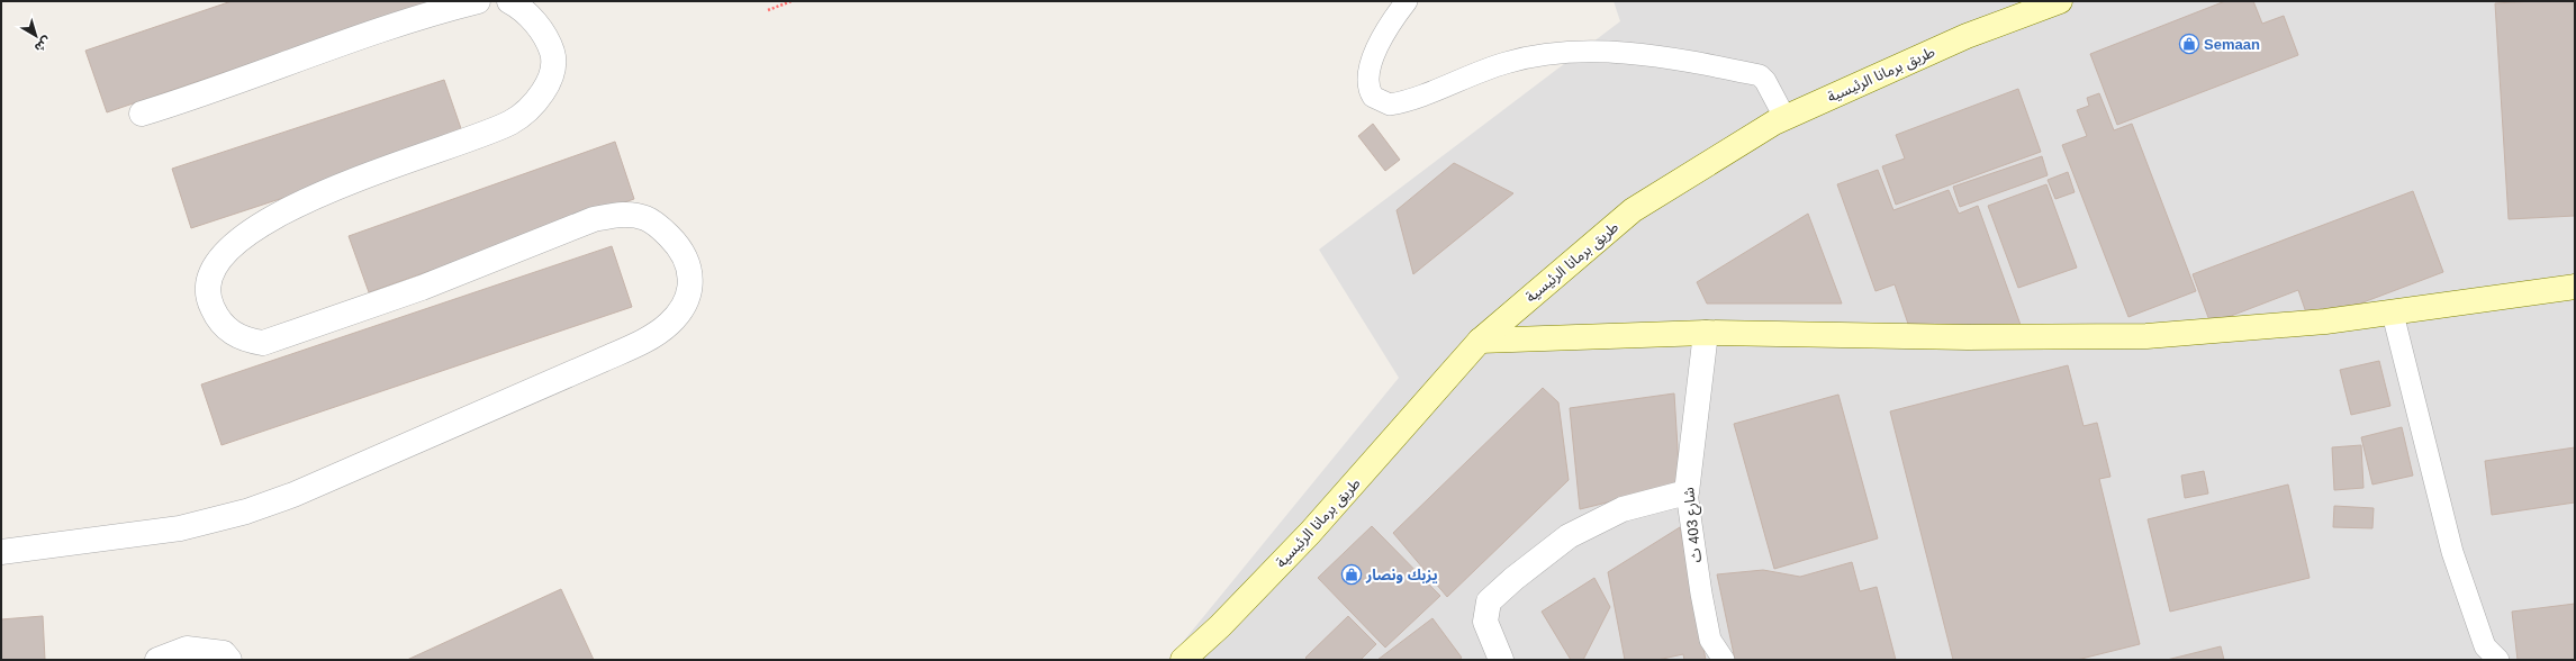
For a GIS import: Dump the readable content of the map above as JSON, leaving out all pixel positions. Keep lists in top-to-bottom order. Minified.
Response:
{"streets":{"main road":["طريق برمانا الرئيسية"],"street":["شارع 403 ث"]},"places":{"shop":["Semaan","يزبك ونصار"]},"north":"bottom right"}
